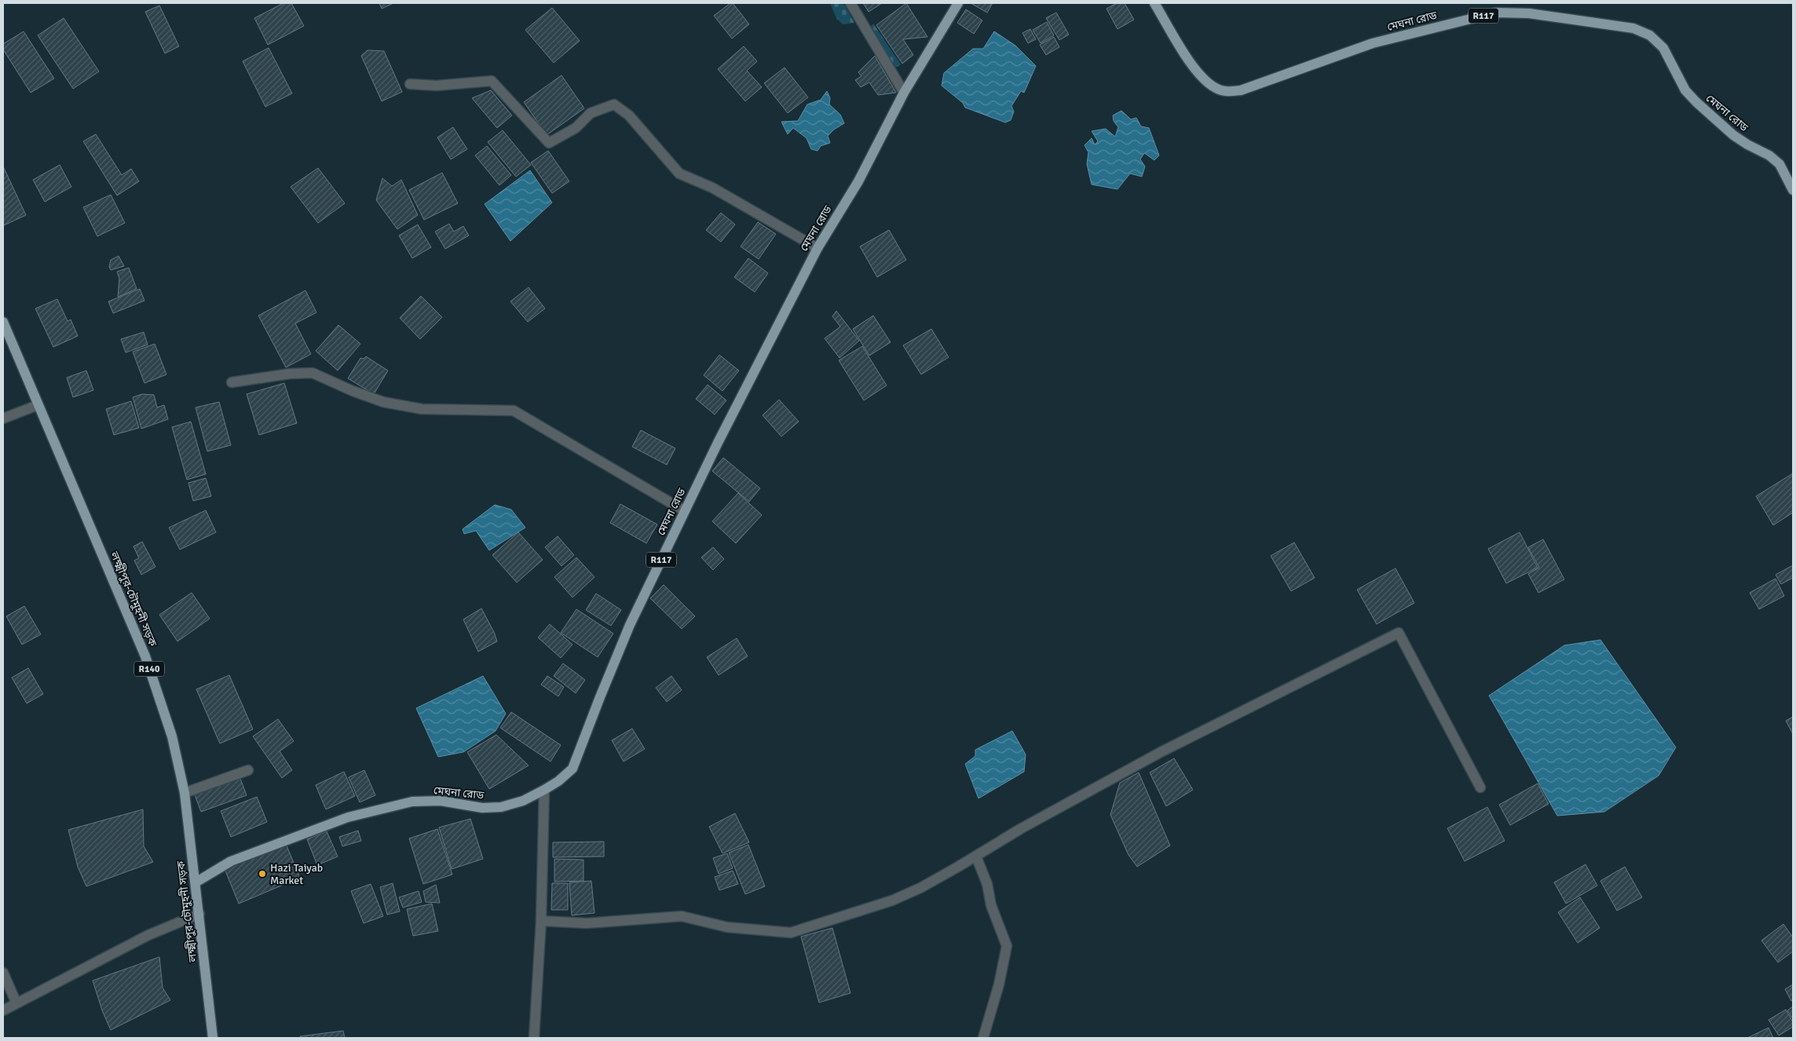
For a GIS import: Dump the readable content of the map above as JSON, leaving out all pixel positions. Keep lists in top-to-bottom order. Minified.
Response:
{"streets":{"main road":["R117","মেঘনা রোড","লক্ষ্মীপুর-চৌমুহনী সড়ক","R140"]},"crossings":[["মেঘনা রোড","লক্ষ্মীপুর-চৌমুহনী সড়ক"]],"places":["Hazi Taiyab Market"]}
